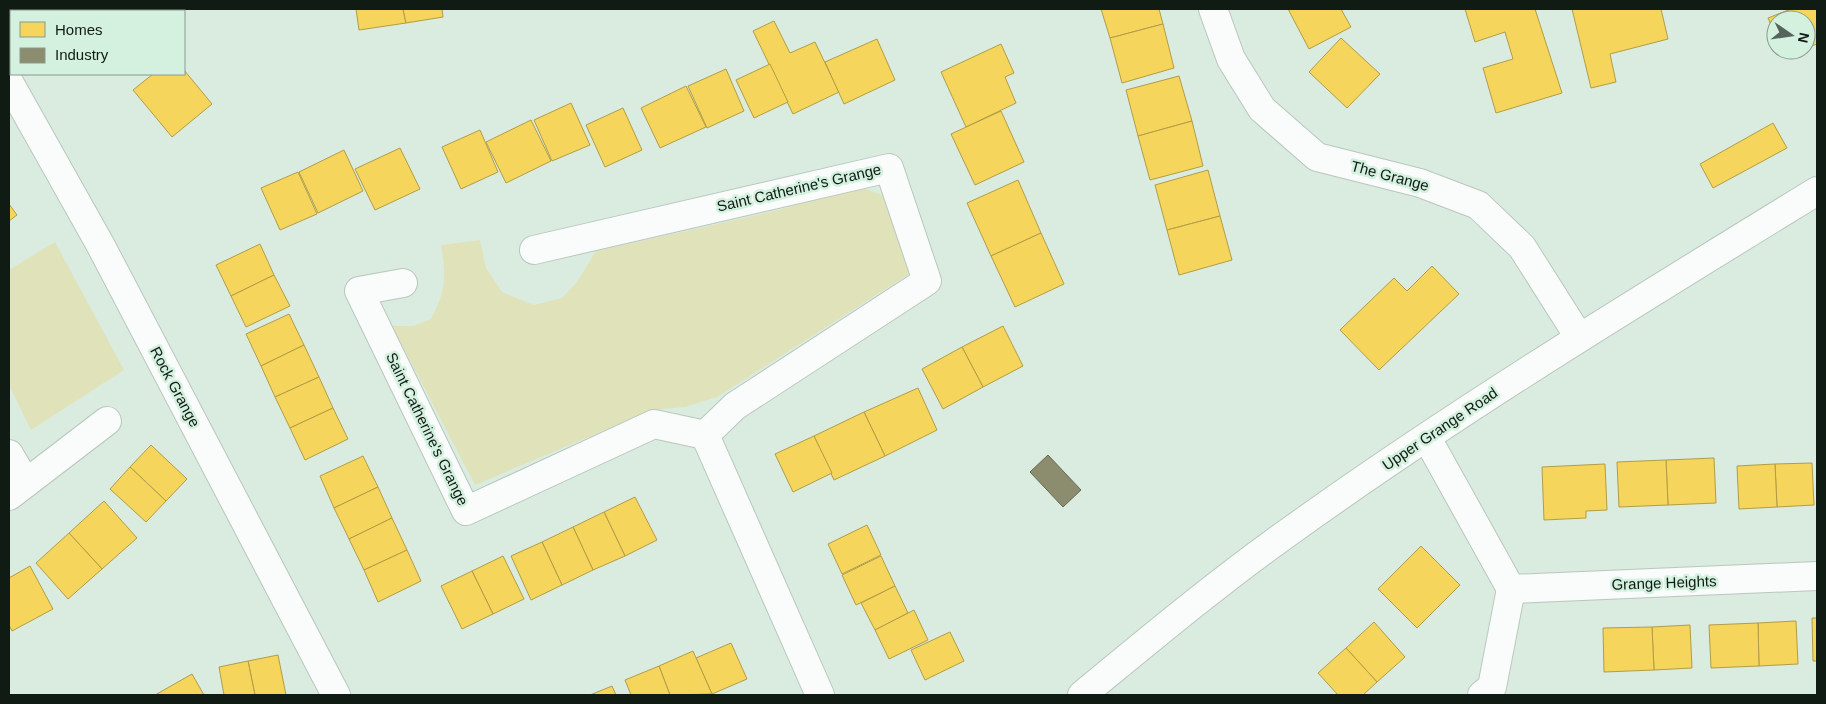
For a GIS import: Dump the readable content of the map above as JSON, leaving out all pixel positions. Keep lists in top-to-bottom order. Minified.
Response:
{"streets":{"street":["The Grange","Saint Catherine's Grange","Rock Grange","Upper Grange Road","Grange Heights"]},"crossings":[["The Grange","Upper Grange Road"]],"legend":["Homes","Industry"],"north":"right"}
